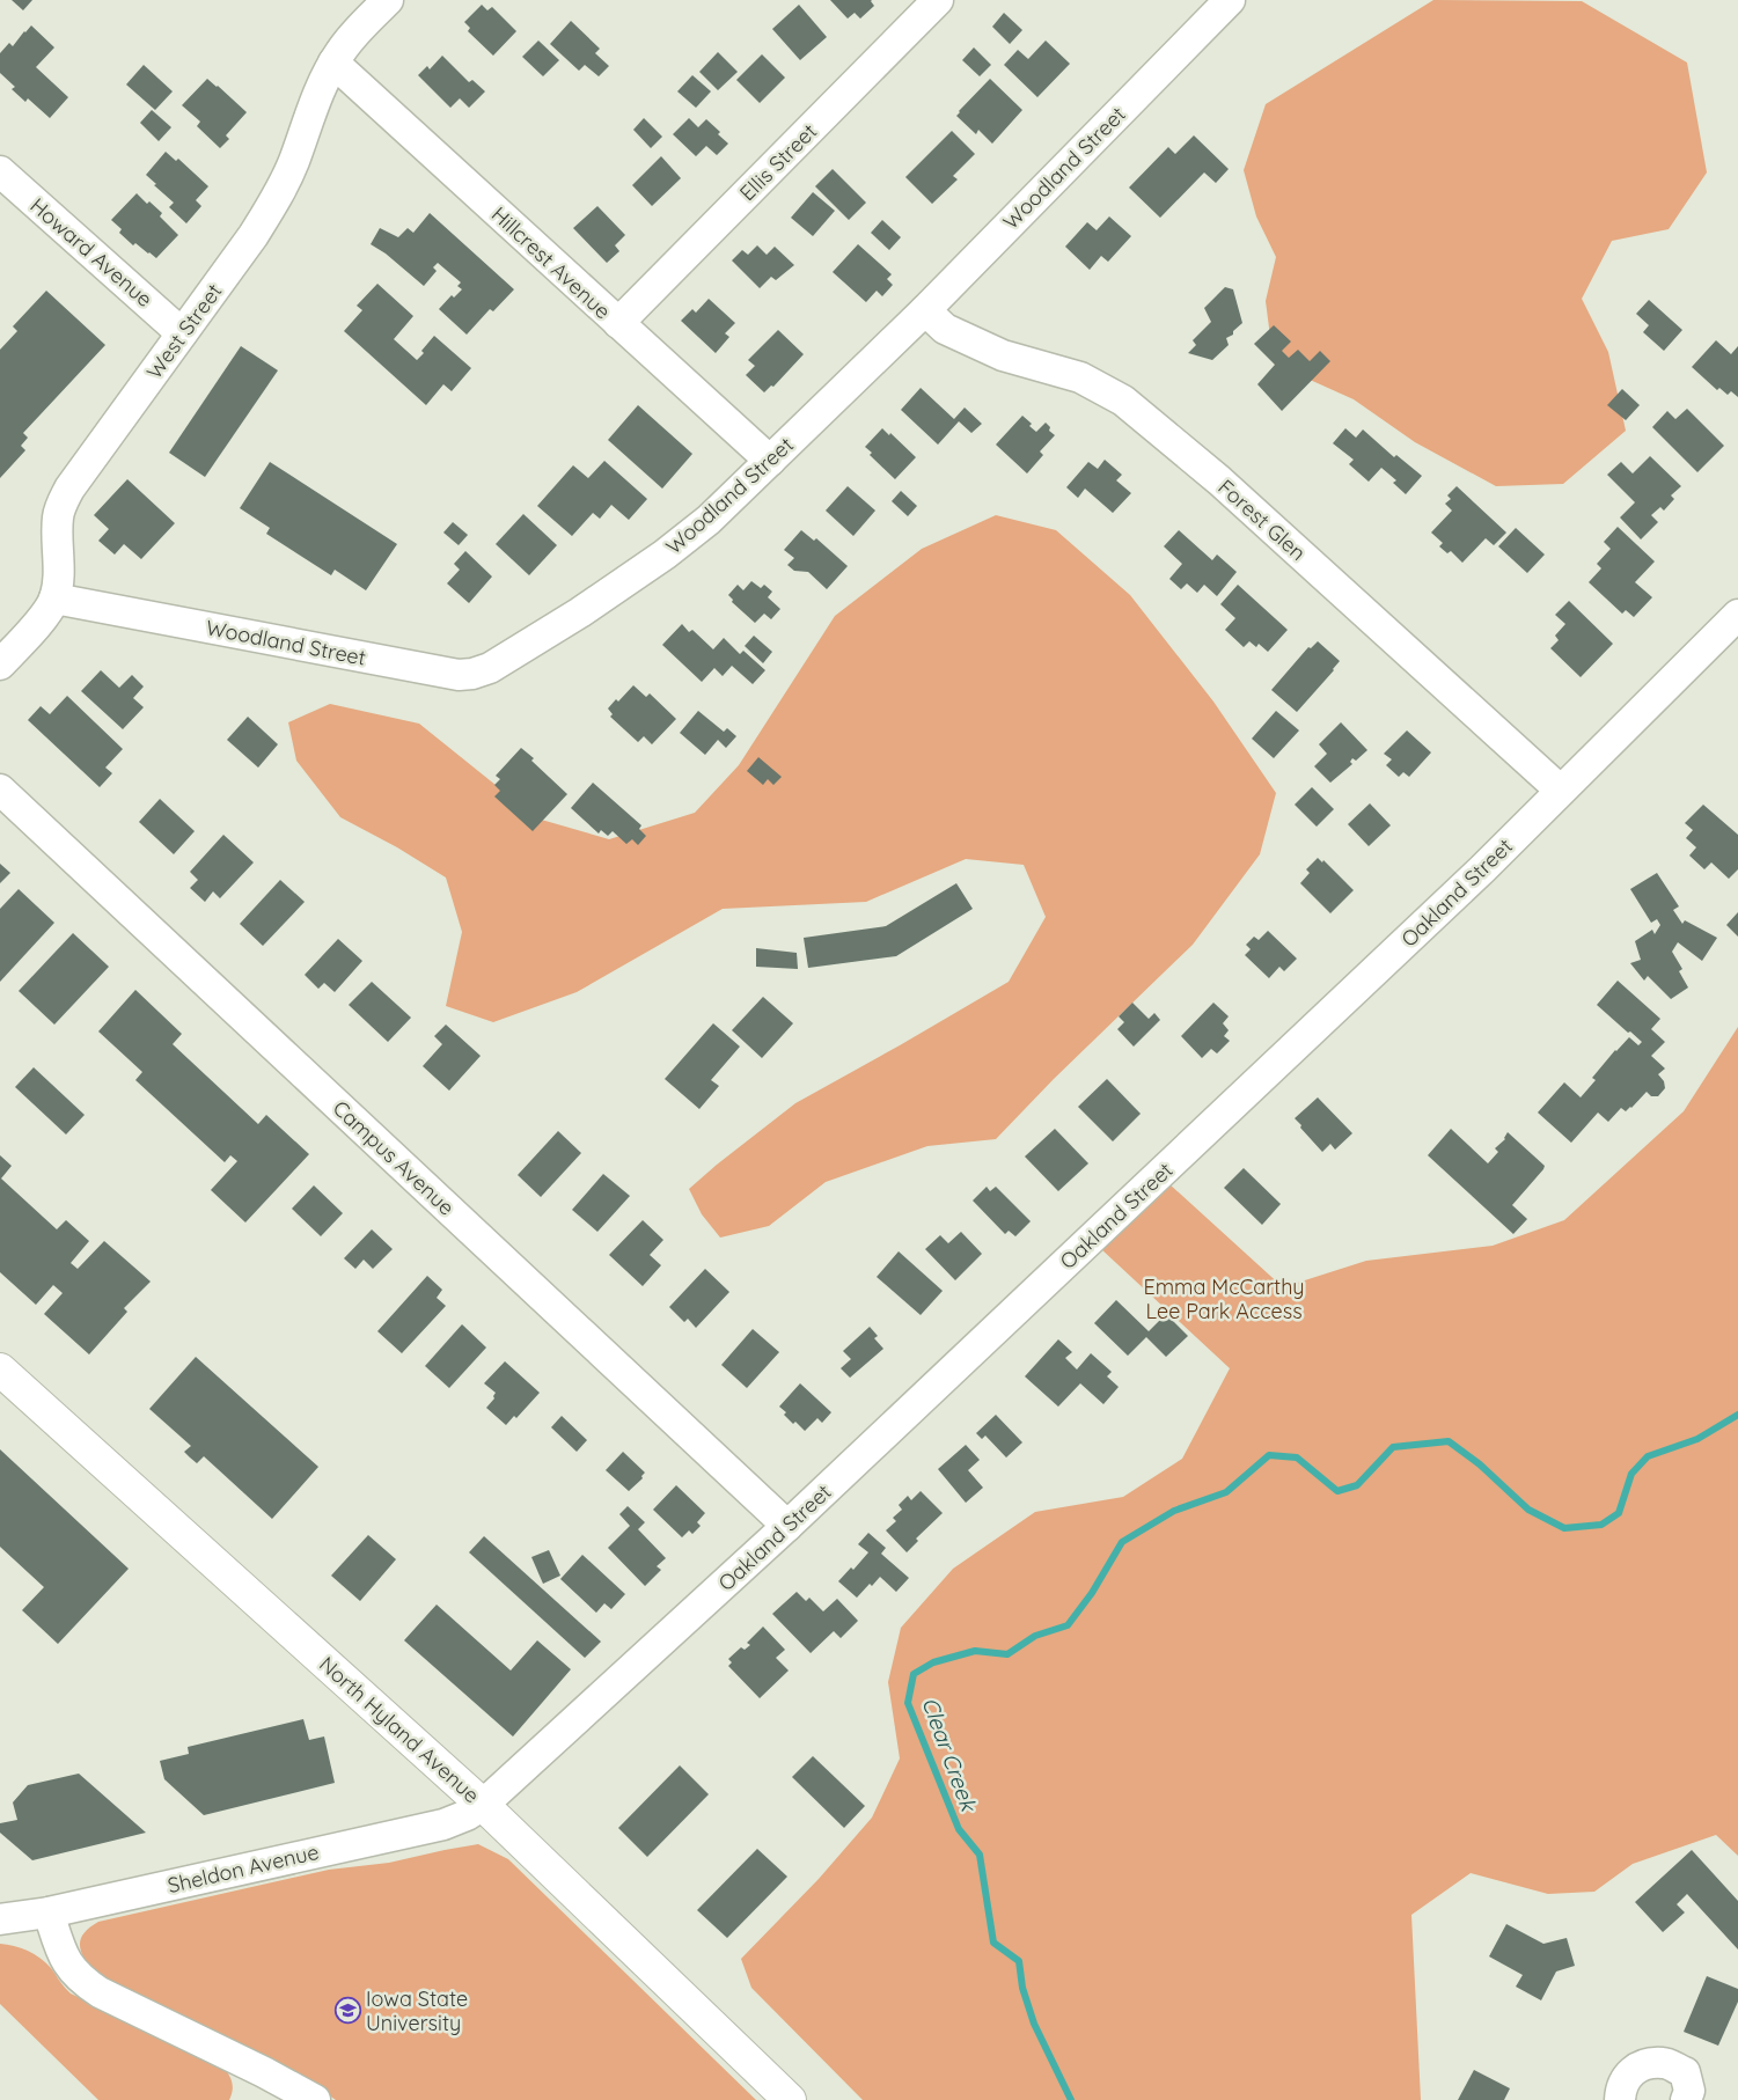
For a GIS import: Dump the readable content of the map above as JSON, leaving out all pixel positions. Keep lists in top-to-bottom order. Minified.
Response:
{"streets":{"main road":["North Hyland Avenue"],"street":["Ellis Street","Woodland Street","Howard Avenue","Hillcrest Avenue","West Street","Forest Glen","Oakland Street","Campus Avenue","Sheldon Avenue"]},"crossings":[["Ellis Street","Hillcrest Avenue"],["Woodland Street","Hillcrest Avenue"],["Woodland Street","West Street"],["Woodland Street","Forest Glen"],["Howard Avenue","West Street"],["Hillcrest Avenue","West Street"],["Forest Glen","Oakland Street"],["Oakland Street","Campus Avenue"],["Oakland Street","North Hyland Avenue"],["Oakland Street","Sheldon Avenue"],["North Hyland Avenue","Sheldon Avenue"]],"water":["Clear Creek"],"parks":["Emma McCarthy Lee Park Access"],"places":{"school or university":["Iowa State University"]}}
